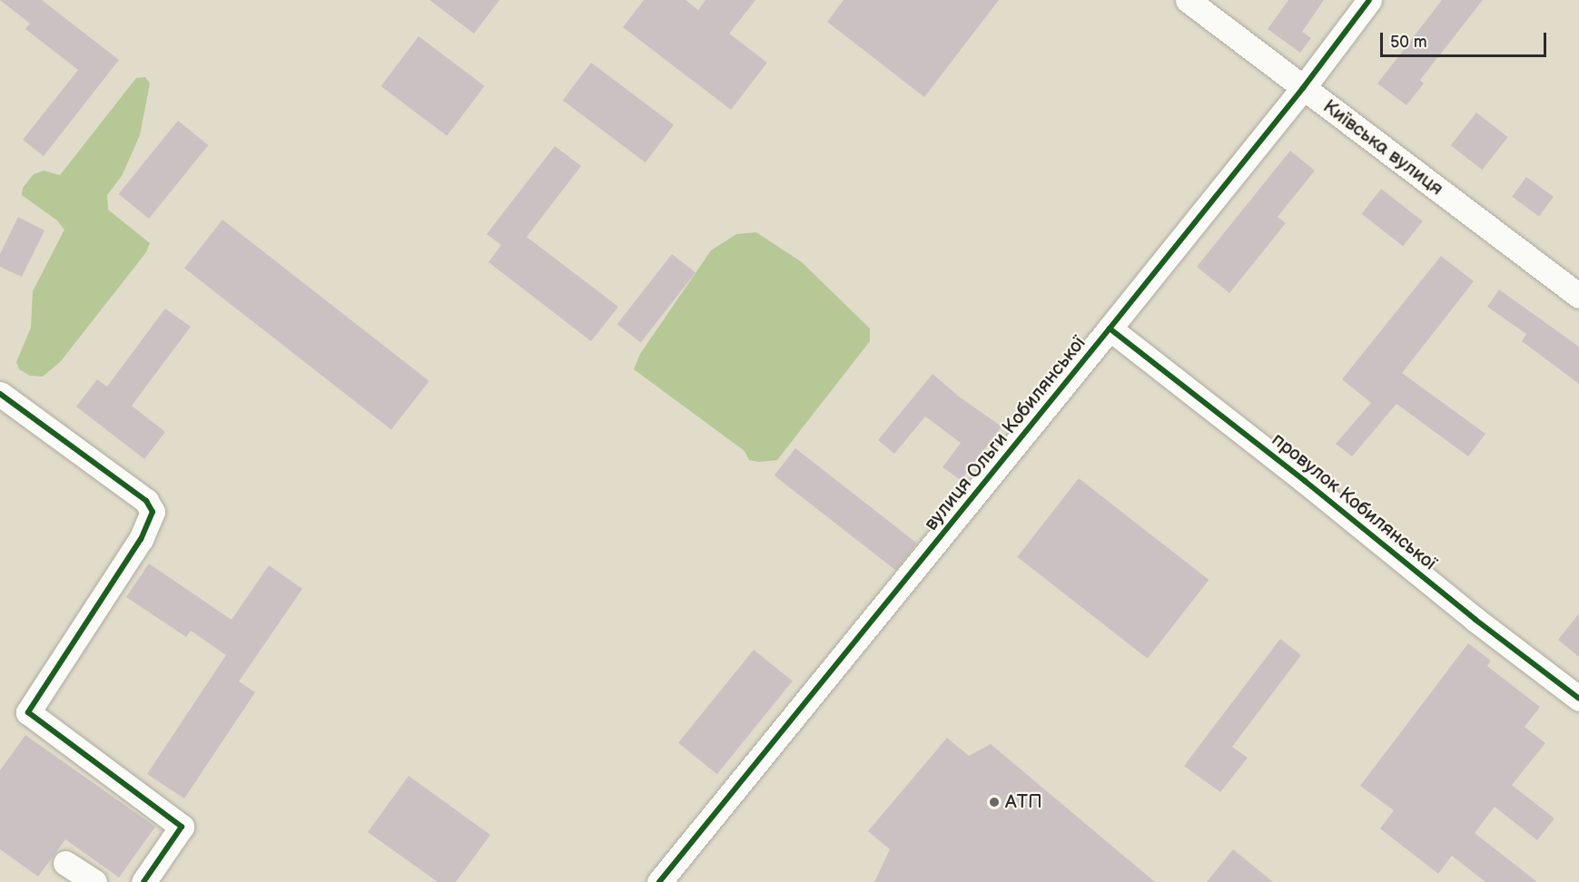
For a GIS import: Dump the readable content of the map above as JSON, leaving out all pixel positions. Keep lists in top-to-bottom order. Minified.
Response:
{"streets":{"street":["Київська вулиця","вулиця Ольги Кобилянської","провулок Кобилянської"]},"crossings":[["Київська вулиця","вулиця Ольги Кобилянської"],["вулиця Ольги Кобилянської","провулок Кобилянської"]],"places":["АТП"],"scale_bar":"50 m"}
